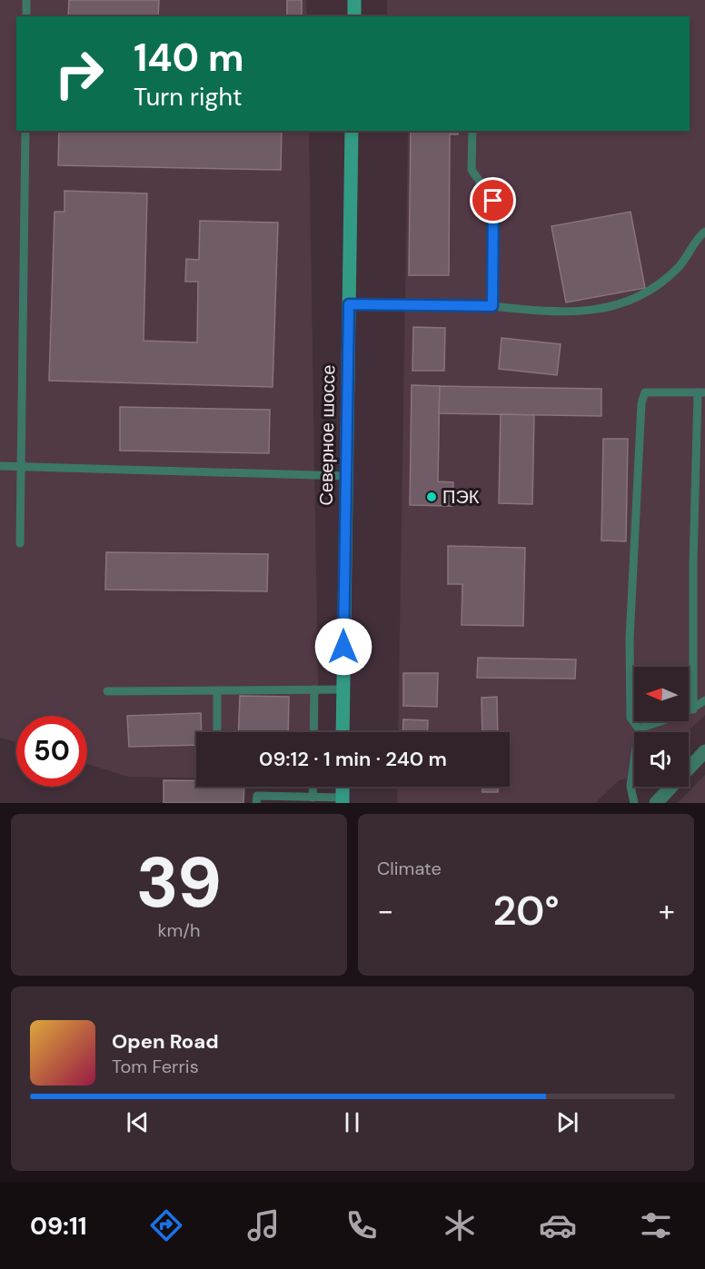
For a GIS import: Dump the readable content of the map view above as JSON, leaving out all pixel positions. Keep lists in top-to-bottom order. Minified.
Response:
{"streets":{"main road":["Северное шоссе"]},"places":["ПЭК"],"north":"left","page":{"turn":["140 m","Turn right"],"limit":"50","trip":"09:12 · 1 min · 240 m","tile":[["39","km/h"],"Climate"],"heat":["−","20°","+"],"song":["Open Road","Tom Ferris"],"tabs":"09:11"}}
